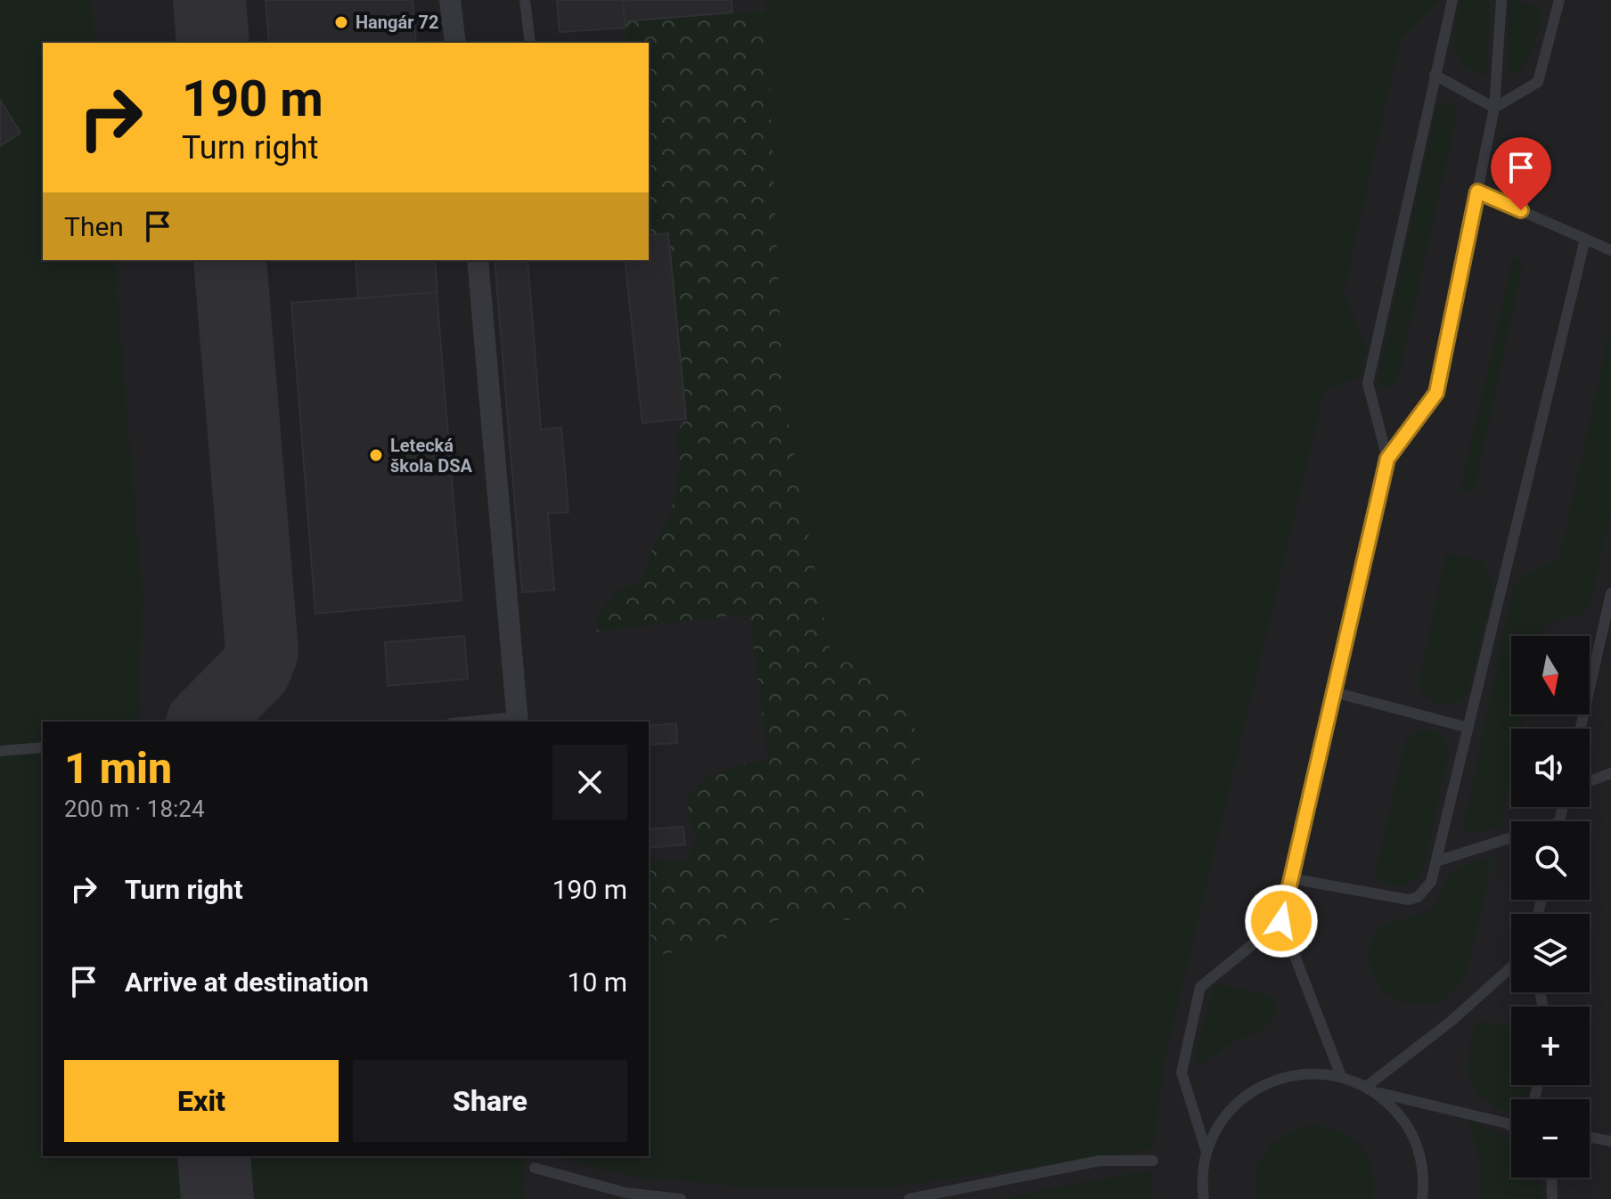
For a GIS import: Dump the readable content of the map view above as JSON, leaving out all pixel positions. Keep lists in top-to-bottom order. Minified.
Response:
{"places":["Hangár 72","Letecká škola DSA"],"north":"bottom","page":{"turn":["190 m","Turn right"],"then":"Then","map_buttons":["+","−"],"heading":["1 min","200 m · 18:24"],"list":[{"name":"Turn right","value":"190 m"},{"name":"Arrive at destination","value":"10 m"}],"buttons":["Exit","Share"]}}
